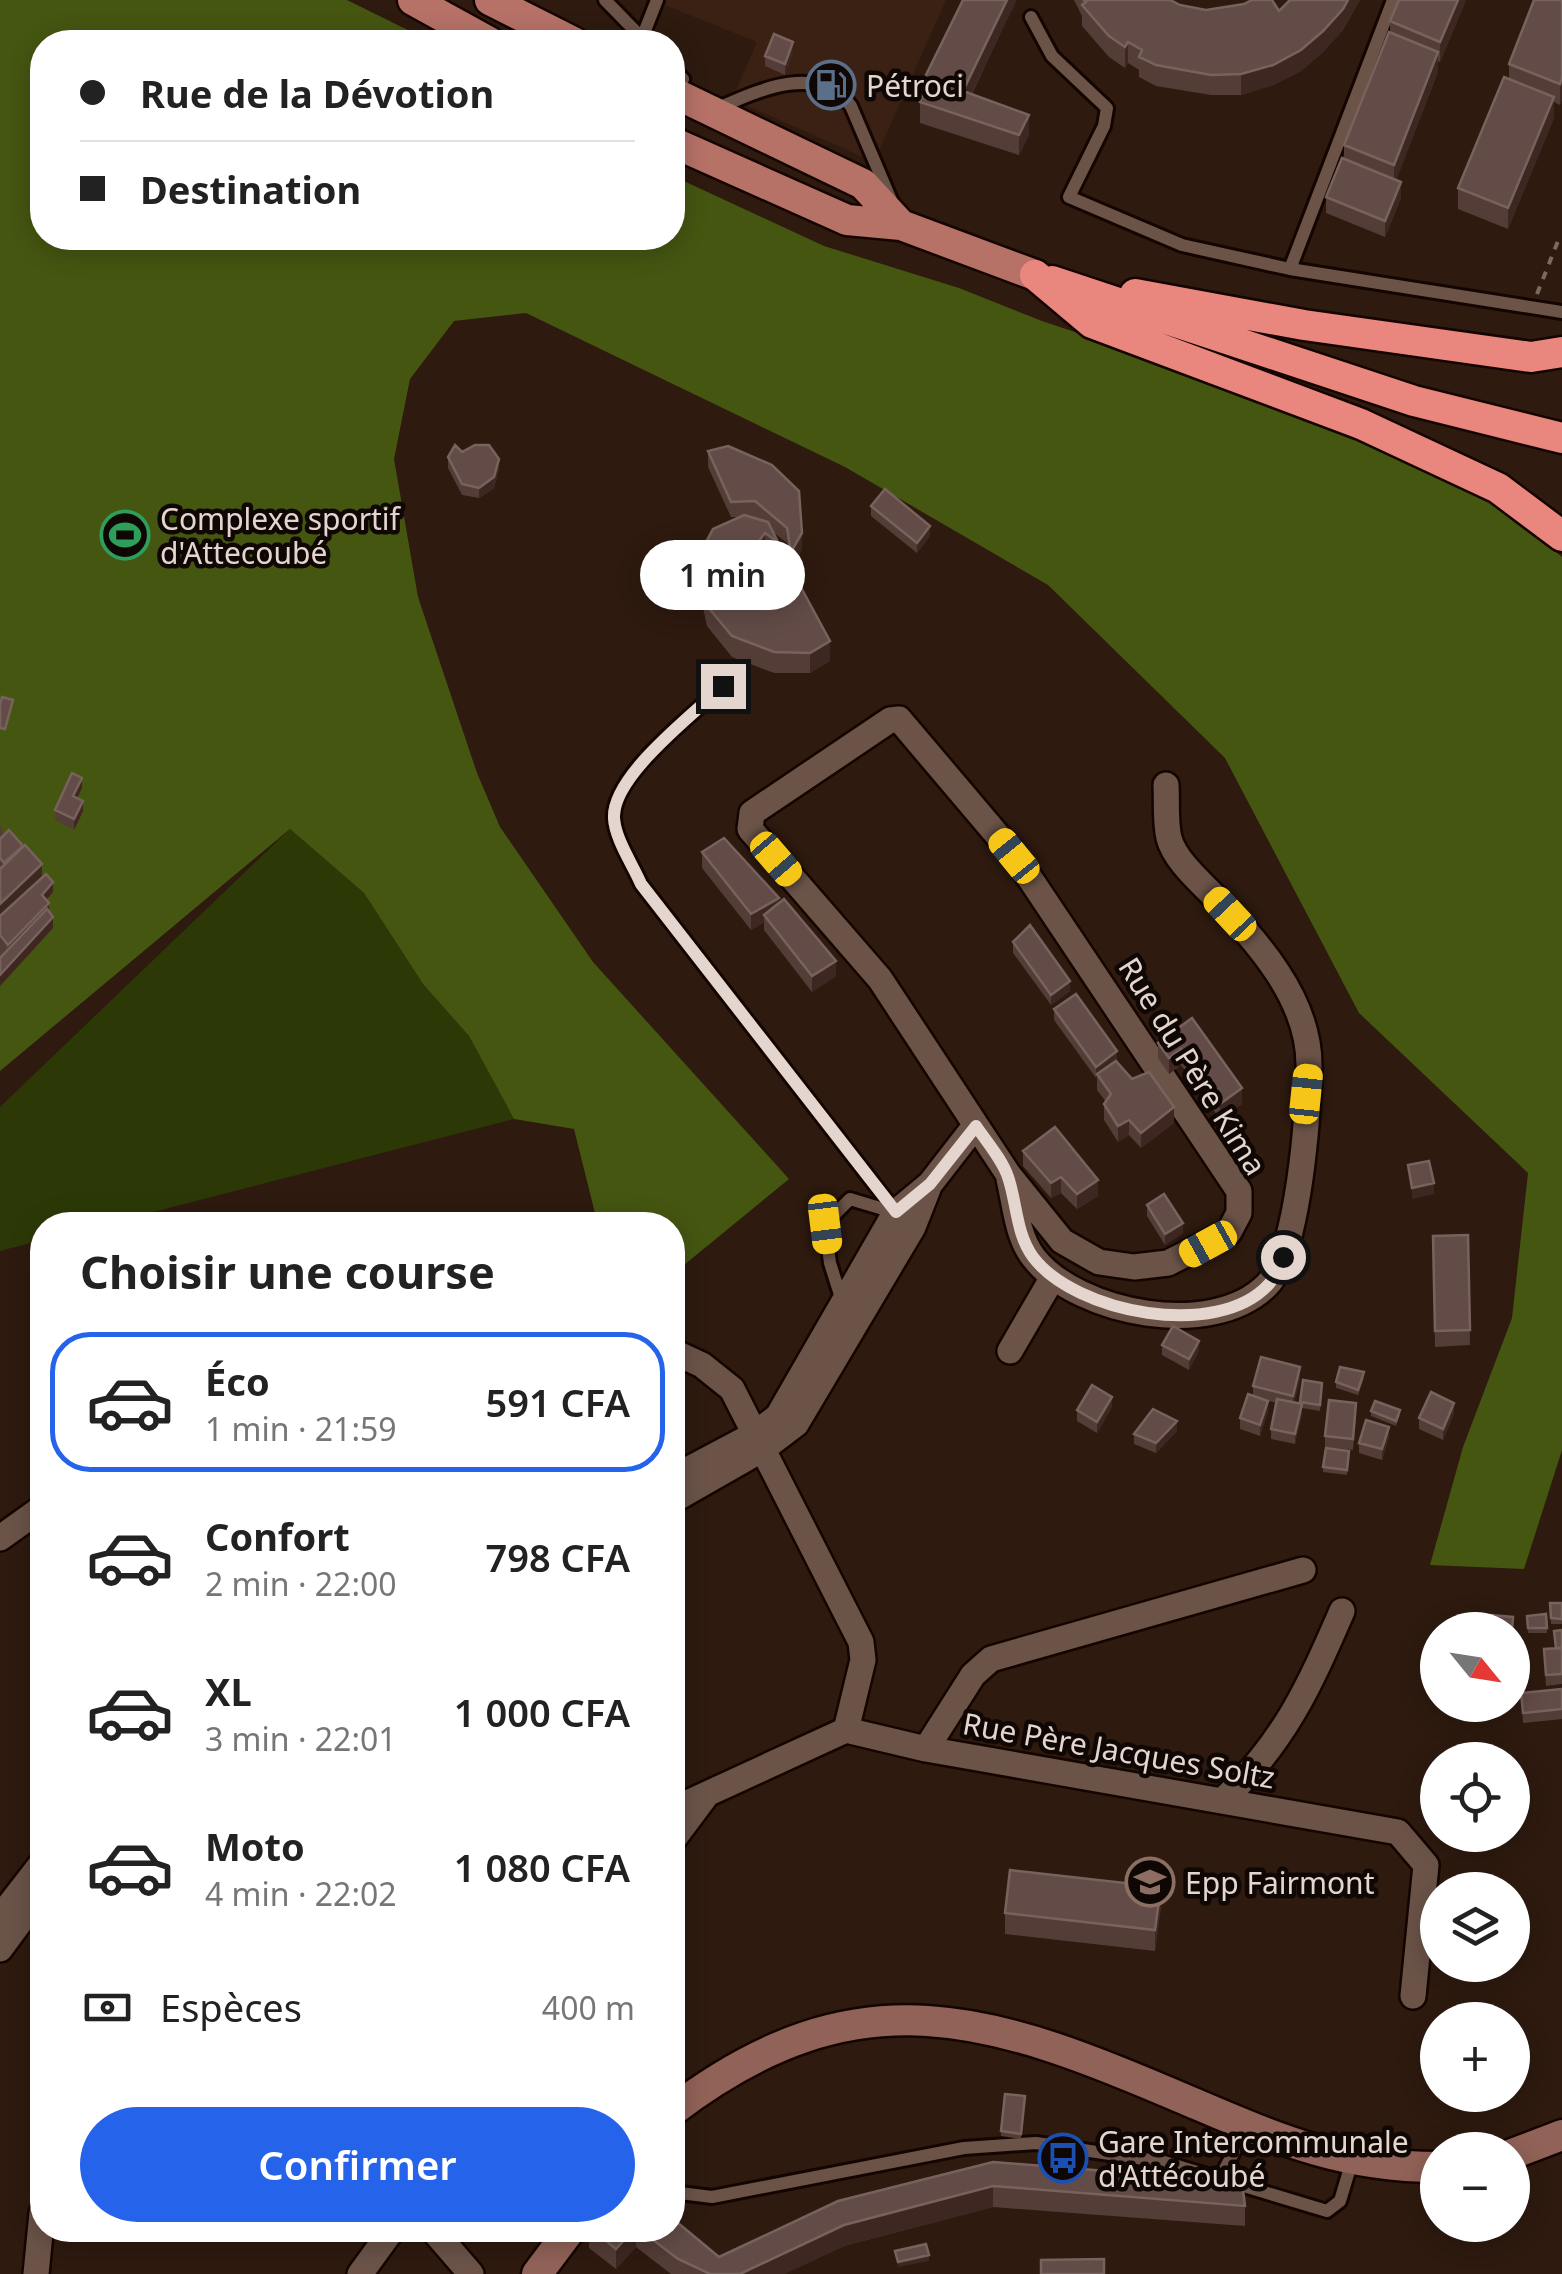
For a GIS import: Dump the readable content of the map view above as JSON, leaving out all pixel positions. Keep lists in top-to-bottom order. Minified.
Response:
{"streets":{"street":["Rue du Père Kima","Rue Père Jacques Soltz"]},"places":{"fuel station":["Pétroci"],"sports":["Complexe sportif d'Attecoubé"],"school or university":["Epp Fairmont"],"bus stop":["Gare Intercommunale d'Attécoubé"]},"north":"bottom right","page":{"banner":["Rue de la Dévotion","Destination"],"bubble":"1 min","heading":"Choisir une course","list":[{"name":"Éco","note":"1 min · 21:59","value":"591 CFA"},{"name":"Confort","note":"2 min · 22:00","value":"798 CFA"},{"name":"XL","note":"3 min · 22:01","value":"1 000 CFA"},{"name":"Moto","note":"4 min · 22:02","value":"1 080 CFA"}],"map_buttons":["+","−"],"pay":["Espèces","400 m"],"buttons":"Confirmer"}}
